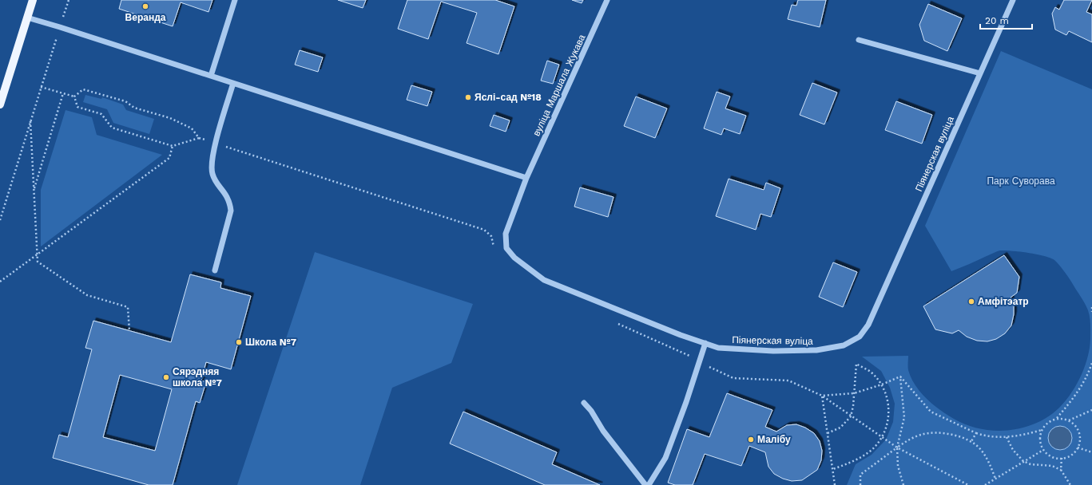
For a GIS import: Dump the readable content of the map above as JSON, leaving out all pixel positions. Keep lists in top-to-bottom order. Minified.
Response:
{"streets":{"street":["вуліца Маршала Жукава","Піянерская вуліца"]},"crossings":[["вуліца Маршала Жукава","Піянерская вуліца"]],"parks":["Парк Суворава"],"places":["Веранда","Яслі-сад №18","Амфітэатр","Школа №7","Сярэдняя школа №7","Малібу"],"scale_bar":"20 m"}
